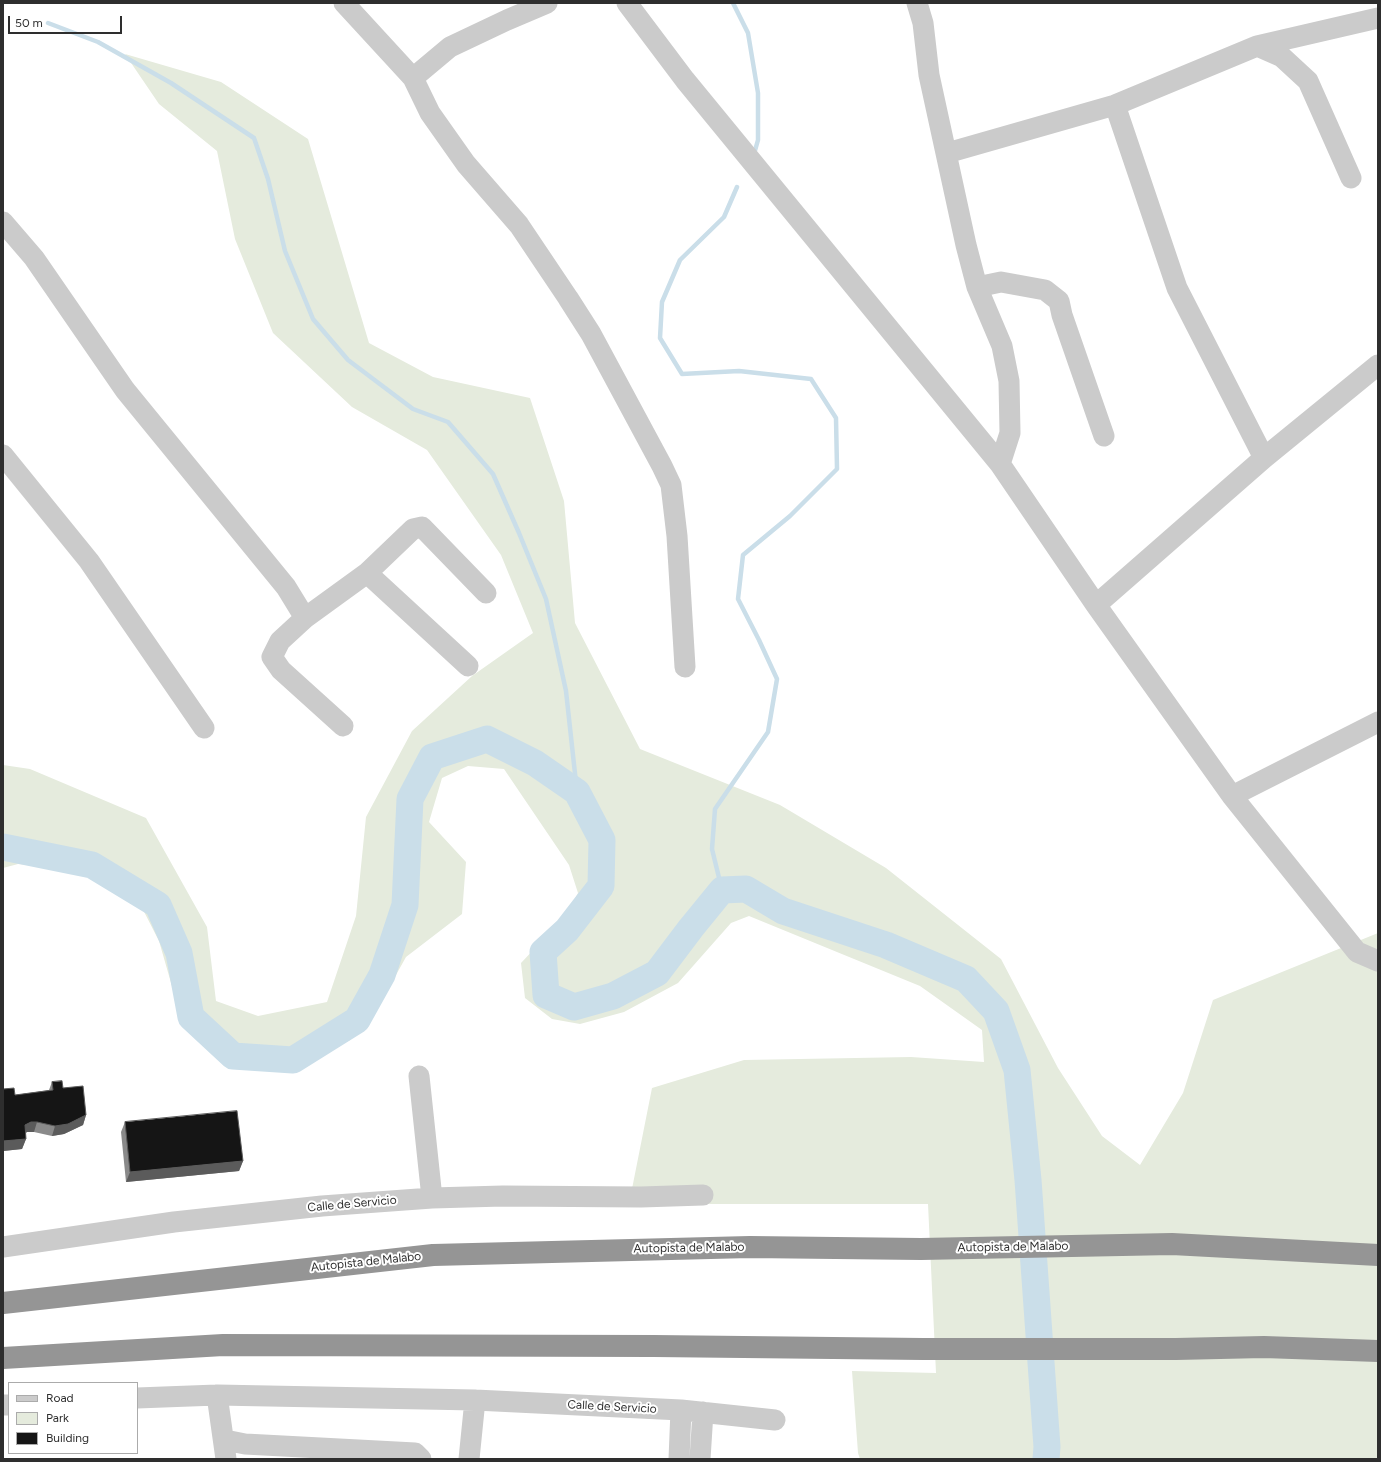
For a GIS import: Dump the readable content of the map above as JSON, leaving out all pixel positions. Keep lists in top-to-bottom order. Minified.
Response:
{"streets":{"highway":["Autopista de Malabo"],"street":["Calle de Servicio"]},"legend":["Road","Park","Building"],"scale_bar":"50 m"}
